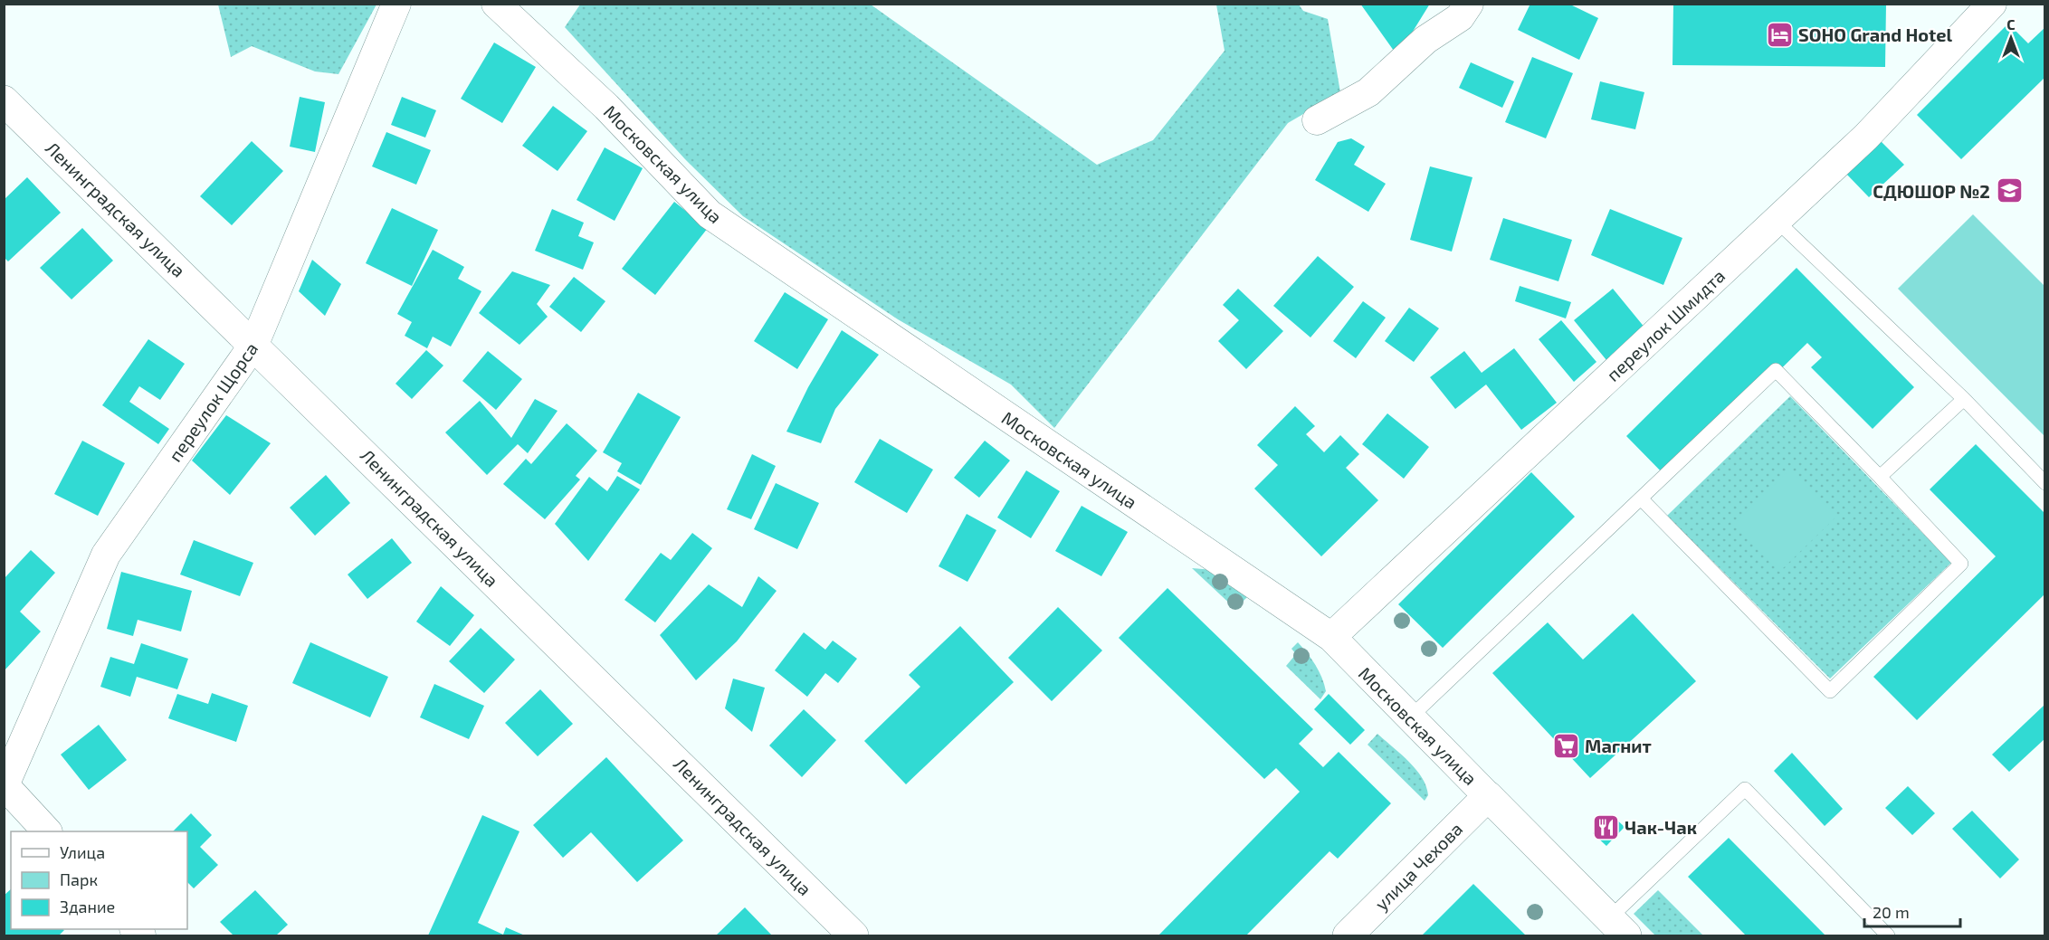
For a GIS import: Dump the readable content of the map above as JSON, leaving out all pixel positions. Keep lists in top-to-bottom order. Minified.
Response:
{"streets":{"street":["Московская улица","Ленинградская улица","переулок Шмидта","переулок Щорса","улица Чехова"]},"crossings":[["Московская улица","переулок Шмидта"],["Московская улица","улица Чехова"],["Ленинградская улица","переулок Щорса"]],"places":{"hotel":["SOHO Grand Hotel"],"school or university":["СДЮШОР №2"],"supermarket":["Магнит"],"restaurant":["Чак-Чак"]},"legend":["Улица","Парк","Здание"],"scale_bar":"20 m","north":"top"}
